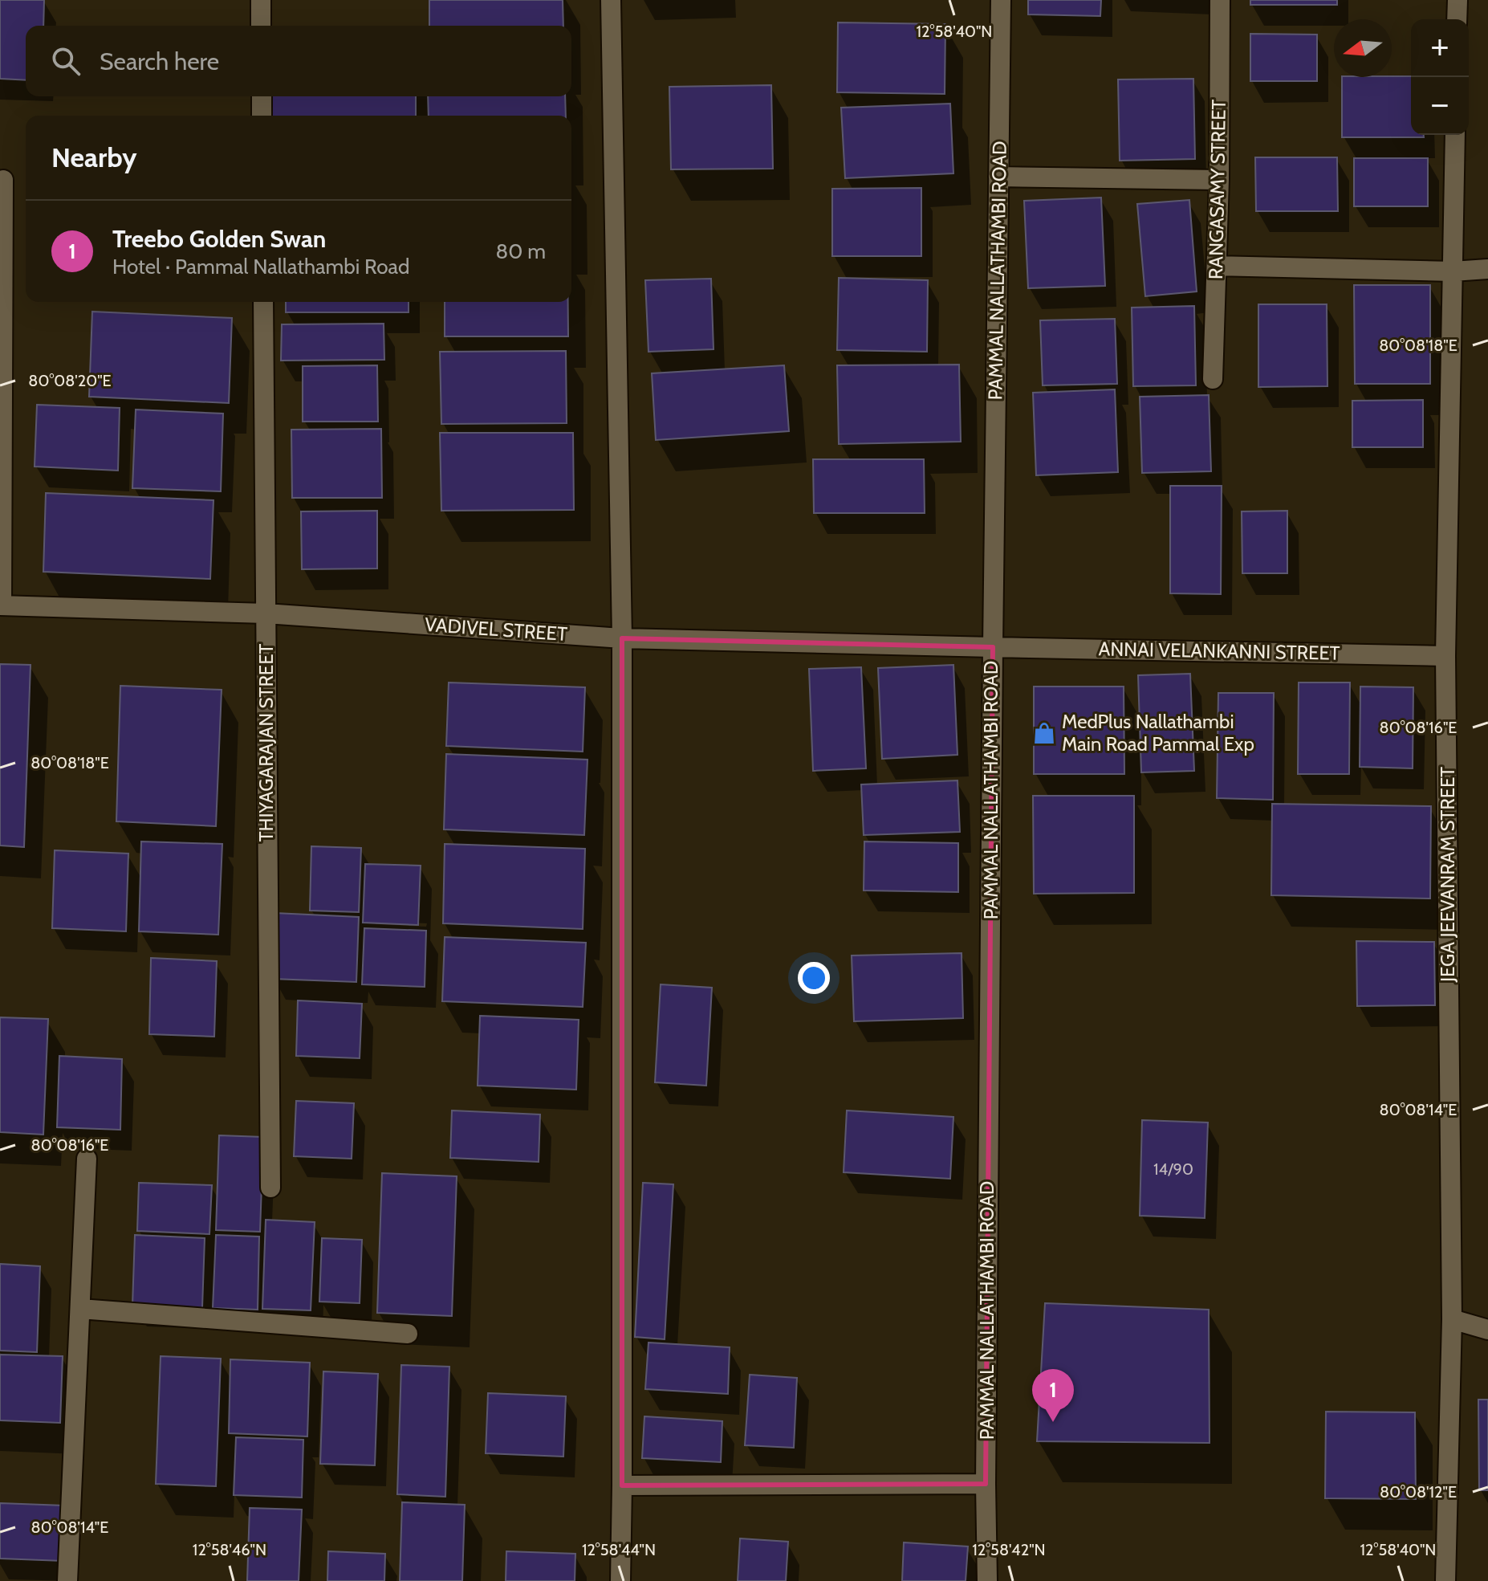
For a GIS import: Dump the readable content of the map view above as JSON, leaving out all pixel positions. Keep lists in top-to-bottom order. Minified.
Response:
{"streets":{"street":["RANGASAMY STREET","PAMMAL NALLATHAMBI ROAD","VADIVEL STREET","ANNAI VELANKANNI STREET","THIYAGARAJAN STREET","JEGA JEEVANRAM STREET"]},"crossings":[["PAMMAL NALLATHAMBI ROAD","VADIVEL STREET"],["PAMMAL NALLATHAMBI ROAD","ANNAI VELANKANNI STREET"],["VADIVEL STREET","ANNAI VELANKANNI STREET"],["VADIVEL STREET","THIYAGARAJAN STREET"],["ANNAI VELANKANNI STREET","JEGA JEEVANRAM STREET"]],"places":{"shop":["MedPlus Nallathambi Main Road Pammal Exp"]},"house_numbers":["14/90"],"north":"left","page":{"map_buttons":["+","−"],"search":"Search here","heading":"Nearby","list":[{"mark":"1","name":"Treebo Golden Swan","note":"Hotel · Pammal Nallathambi Road","value":"80 m"}],"pins":"1"},"coordinates":["12°58'40\"N","80°08'18\"E","80°08'20\"E","80°08'16\"E","80°08'14\"E","80°08'12\"E","12°58'46\"N","12°58'44\"N","12°58'42\"N"]}
